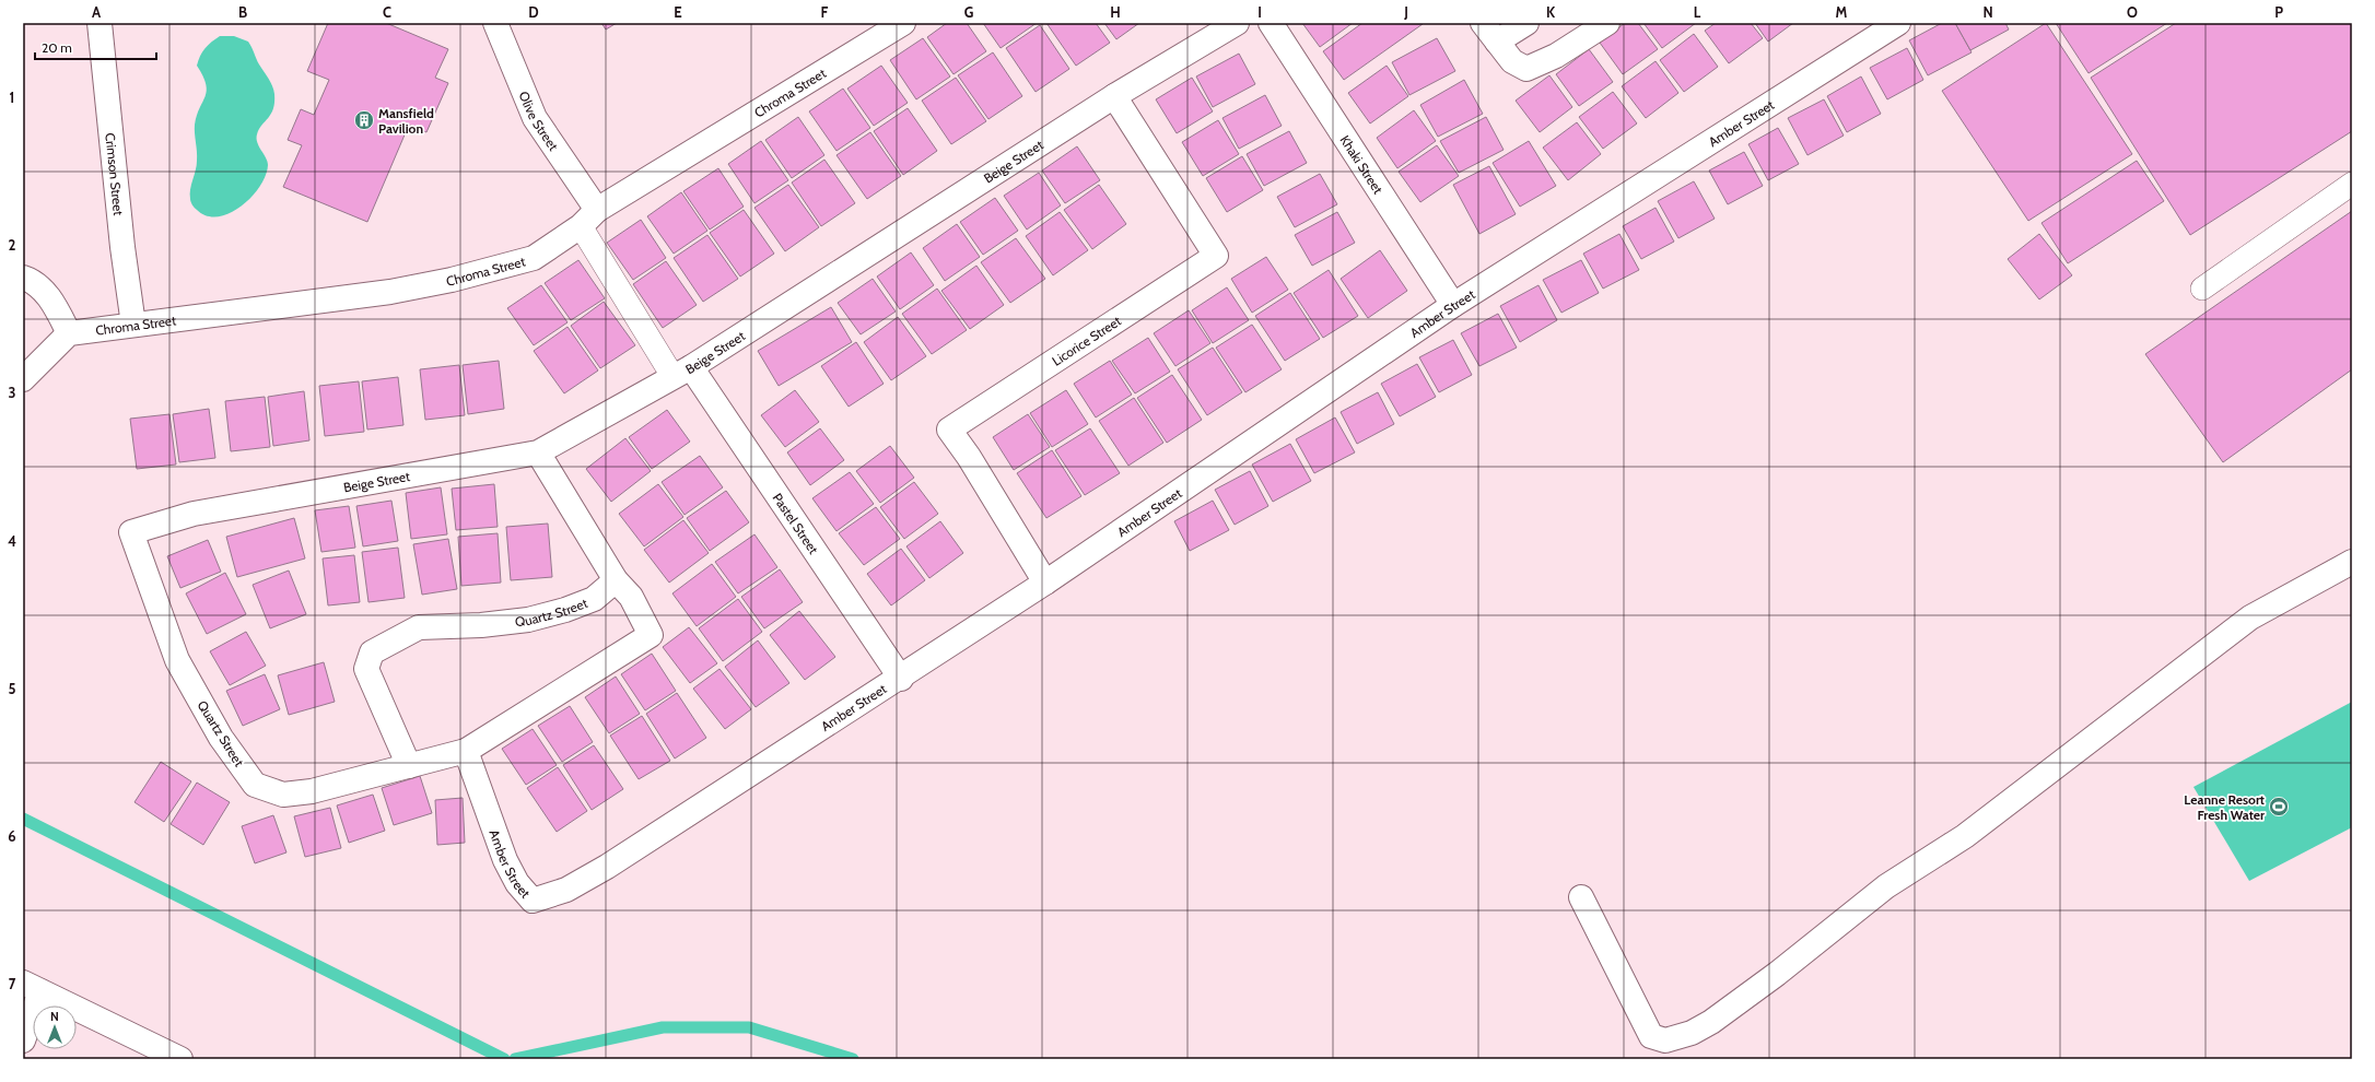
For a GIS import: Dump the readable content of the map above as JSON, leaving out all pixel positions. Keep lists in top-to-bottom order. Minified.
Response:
{"streets":{"street":["Chroma Street","Olive Street","Amber Street","Beige Street","Khaki Street","Crimson Street","Licorice Street","Pastel Street","Quartz Street"]},"crossings":[["Chroma Street","Olive Street"],["Chroma Street","Crimson Street"],["Amber Street","Khaki Street"],["Amber Street","Licorice Street"],["Amber Street","Pastel Street"],["Amber Street","Quartz Street"],["Beige Street","Licorice Street"],["Beige Street","Pastel Street"],["Beige Street","Quartz Street"]],"places":{"building":["Mansfield Pavilion"],"sports":["Leanne Resort Fresh Water"]},"scale_bar":"20 m","north":"top","grid":{"columns":["A","B","C","D","E","F","G","H","I","J","K","L","M","N","O","P"],"rows":["1","2","3","4","5","6","7"]}}
